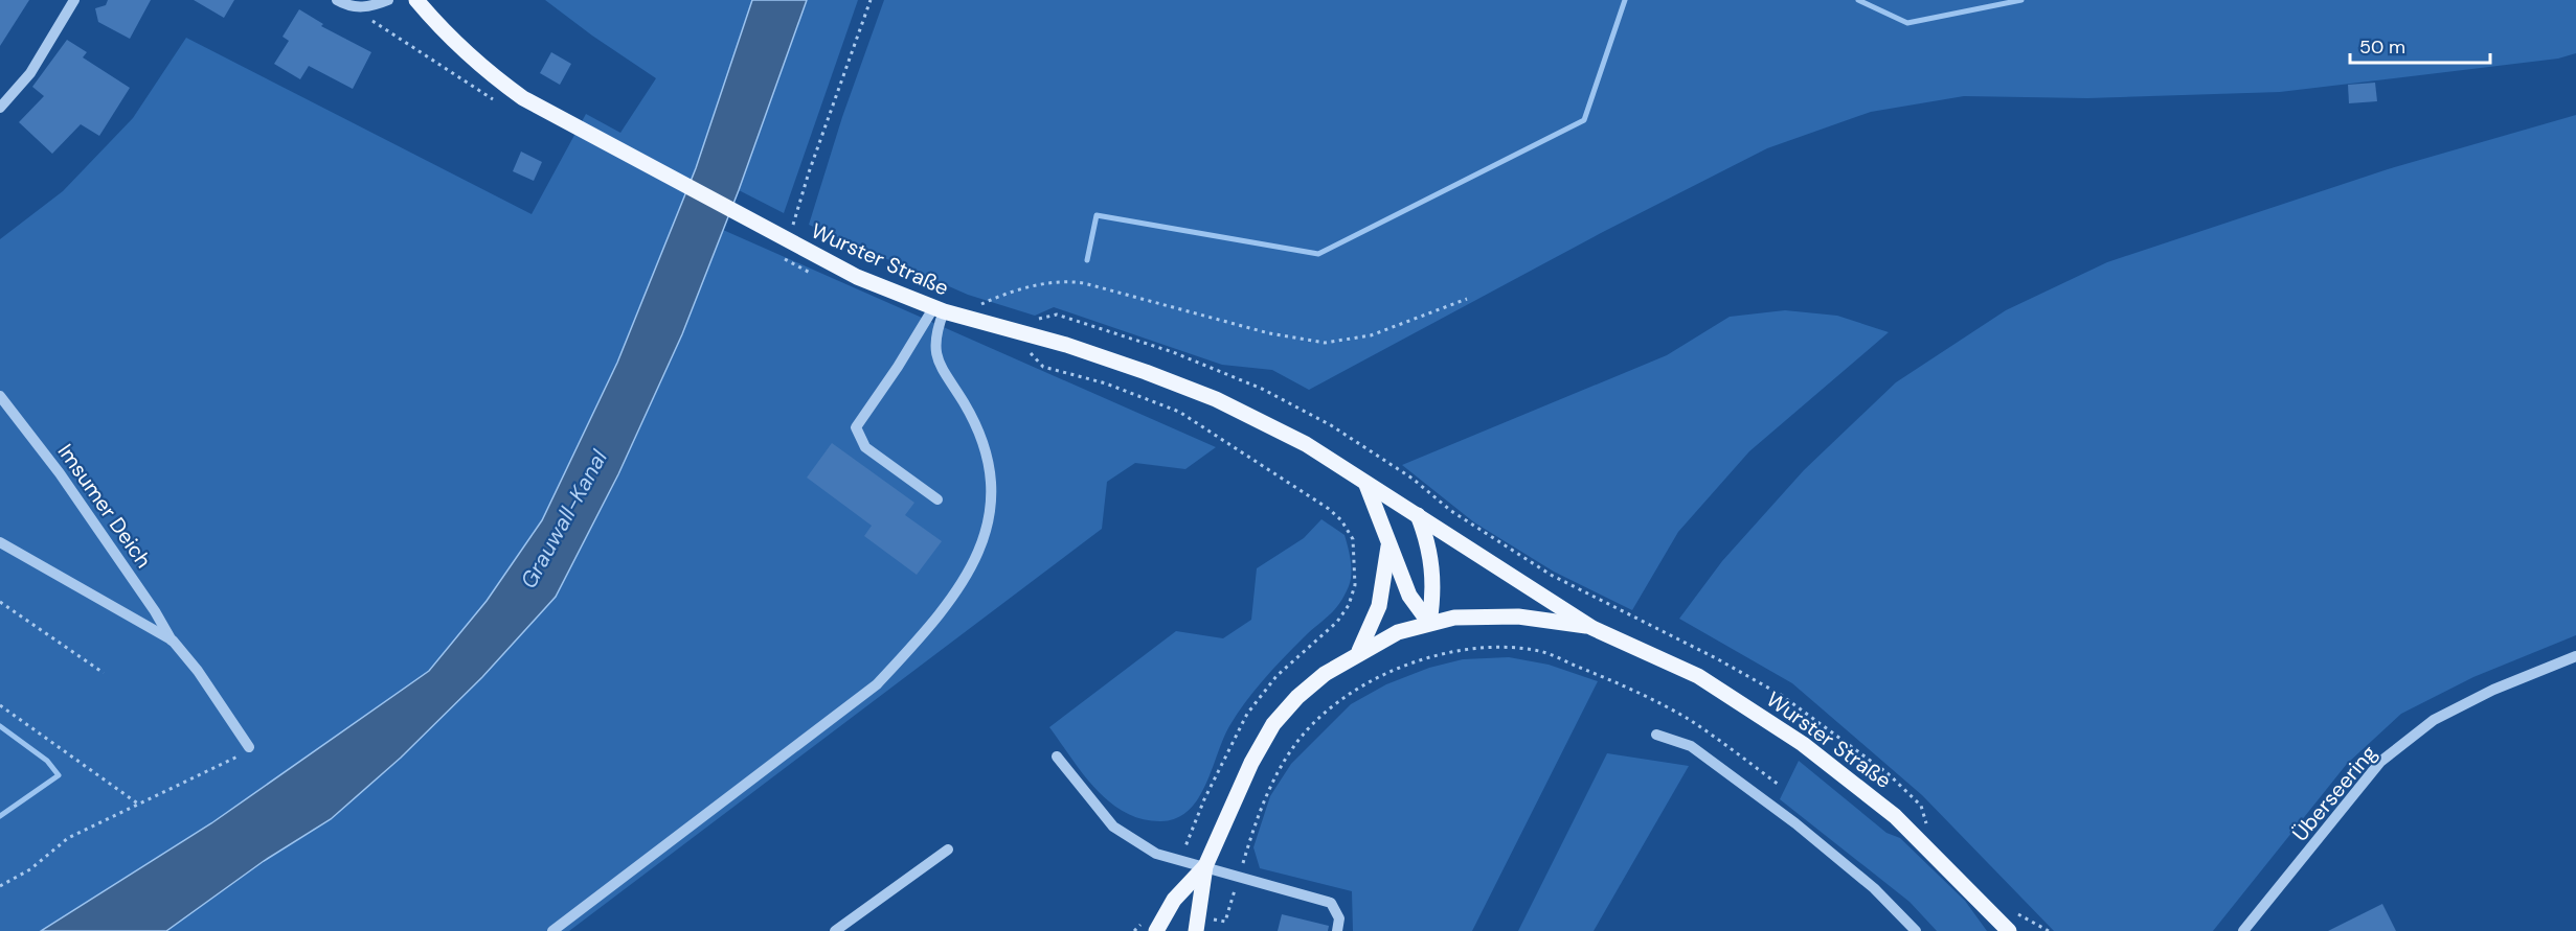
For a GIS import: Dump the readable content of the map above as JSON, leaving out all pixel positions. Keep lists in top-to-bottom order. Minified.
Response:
{"streets":{"main road":["Wurster Straße"],"street":["Imsumer Deich","Überseering"]},"water":["Grauwall-Kanal"],"scale_bar":"50 m"}
